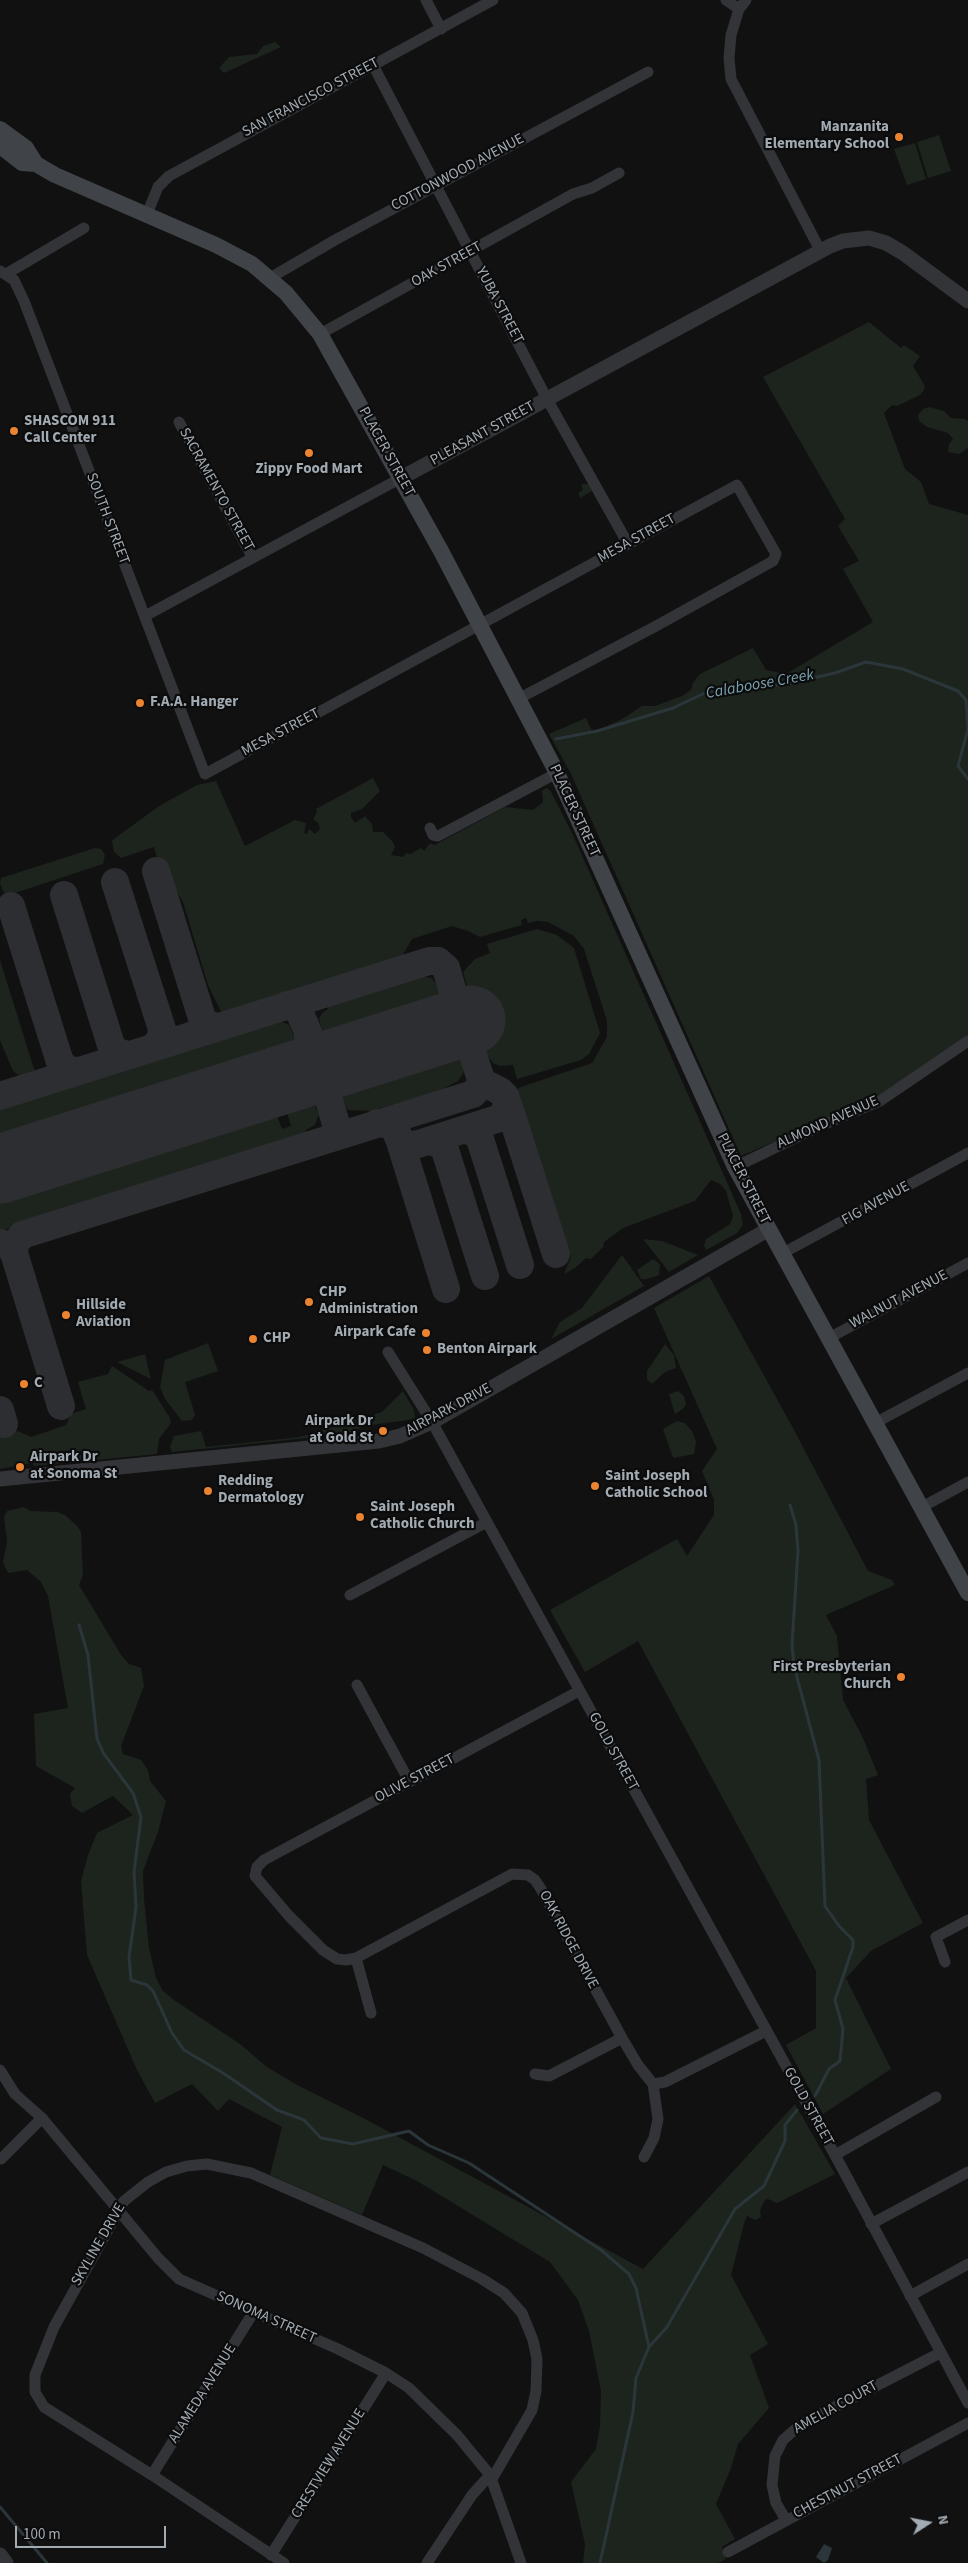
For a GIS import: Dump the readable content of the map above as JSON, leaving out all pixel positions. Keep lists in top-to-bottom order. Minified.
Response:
{"streets":{"main road":["PLACER STREET"],"street":["SAN FRANCISCO STREET","COTTONWOOD AVENUE","OAK STREET","YUBA STREET","PLEASANT STREET","SACRAMENTO STREET","SOUTH STREET","MESA STREET","ALMOND AVENUE","FIG AVENUE","WALNUT AVENUE","AIRPARK DRIVE","GOLD STREET","OLIVE STREET","OAK RIDGE DRIVE","SKYLINE DRIVE","SONOMA STREET","ALAMEDA AVENUE","AMELIA COURT","CRESTVIEW AVENUE","CHESTNUT STREET"]},"crossings":[["SAN FRANCISCO STREET","YUBA STREET"],["SAN FRANCISCO STREET","PLACER STREET"],["COTTONWOOD AVENUE","YUBA STREET"],["COTTONWOOD AVENUE","PLACER STREET"],["OAK STREET","YUBA STREET"],["OAK STREET","PLACER STREET"],["YUBA STREET","PLEASANT STREET"],["YUBA STREET","MESA STREET"],["PLEASANT STREET","PLACER STREET"],["PLEASANT STREET","SACRAMENTO STREET"],["PLEASANT STREET","SOUTH STREET"],["PLACER STREET","MESA STREET"],["PLACER STREET","ALMOND AVENUE"],["PLACER STREET","FIG AVENUE"],["PLACER STREET","WALNUT AVENUE"],["PLACER STREET","AIRPARK DRIVE"],["SOUTH STREET","MESA STREET"],["AIRPARK DRIVE","GOLD STREET"],["GOLD STREET","OLIVE STREET"],["GOLD STREET","AMELIA COURT"],["OLIVE STREET","OAK RIDGE DRIVE"],["SKYLINE DRIVE","SONOMA STREET"],["SKYLINE DRIVE","ALAMEDA AVENUE"],["SKYLINE DRIVE","CRESTVIEW AVENUE"],["SONOMA STREET","ALAMEDA AVENUE"],["SONOMA STREET","CRESTVIEW AVENUE"],["AMELIA COURT","CHESTNUT STREET"]],"water":["Calaboose Creek"],"places":["Manzanita Elementary School","SHASCOM 911 Call Center","Zippy Food Mart","F.A.A. Hanger","CHP Administration","Hillside Aviation","Airpark Cafe","CHP","Benton Airpark","C","Airpark Dr at Gold St","Airpark Dr at Sonoma St","Saint Joseph Catholic School","Redding Dermatology","Saint Joseph Catholic Church","First Presbyterian Church"],"scale_bar":"100 m","north":"right"}
